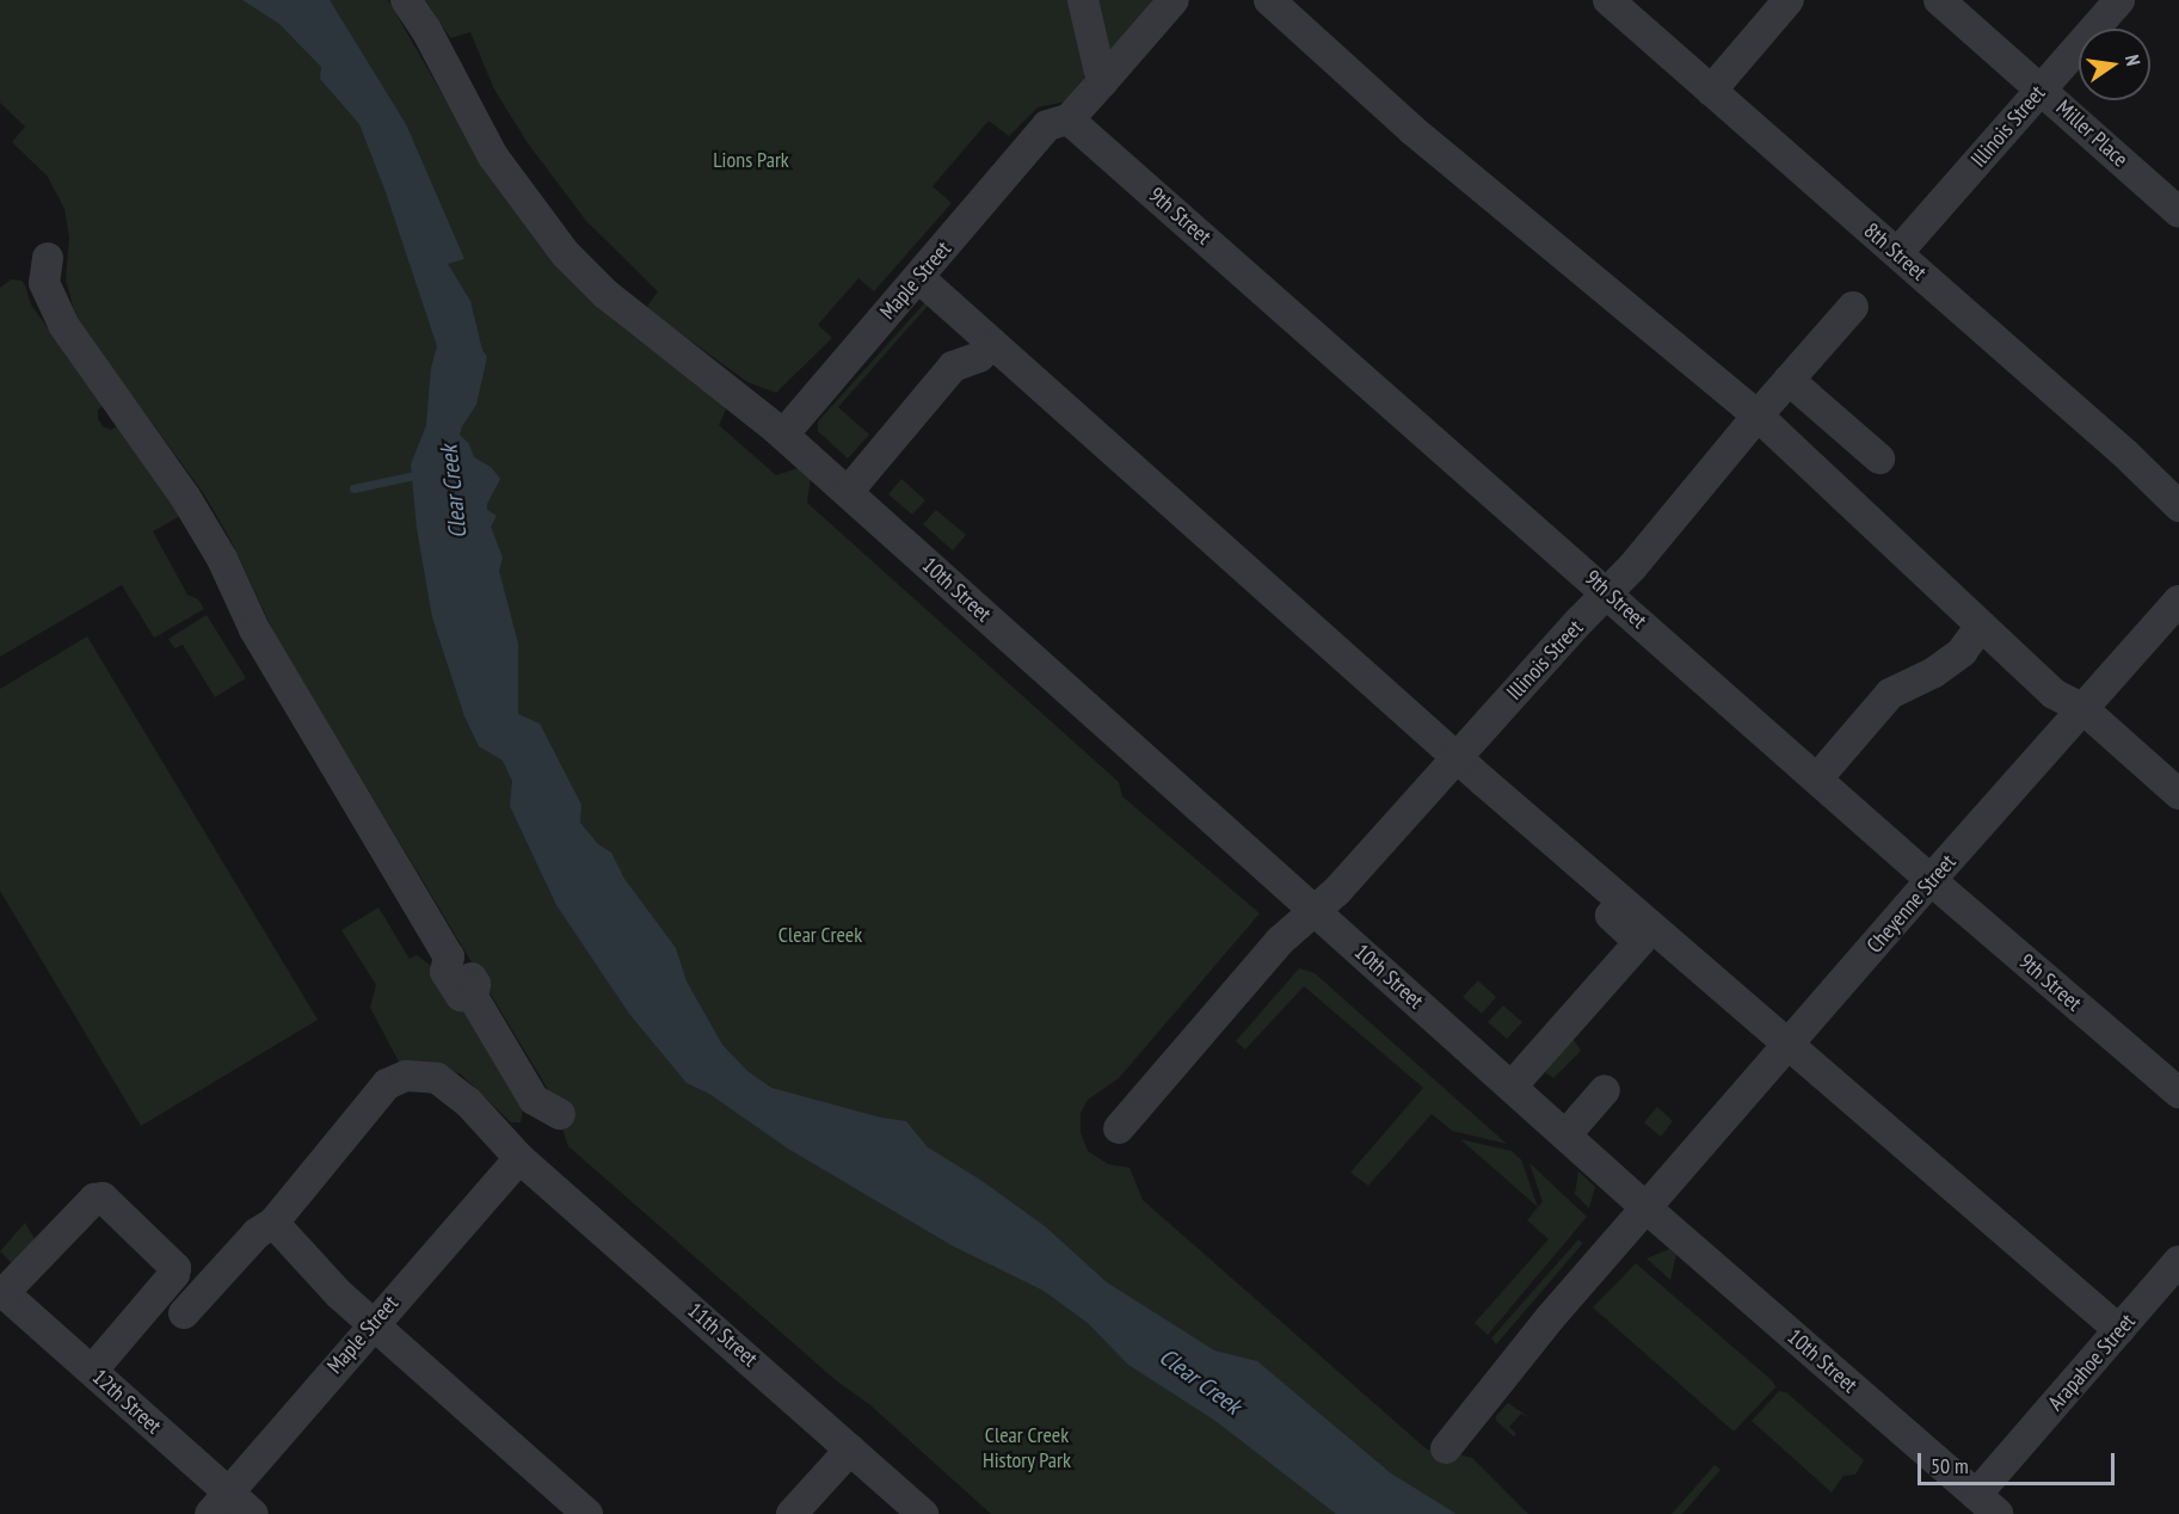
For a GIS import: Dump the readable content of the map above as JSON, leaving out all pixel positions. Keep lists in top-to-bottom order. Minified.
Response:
{"streets":{"street":["Illinois Street","Miller Place","9th Street","8th Street","Maple Street","10th Street","Cheyenne Street","11th Street","Arapahoe Street","12th Street"]},"crossings":[["Illinois Street","Miller Place"],["Illinois Street","9th Street"],["Illinois Street","8th Street"],["Illinois Street","10th Street"],["9th Street","Maple Street"],["9th Street","Cheyenne Street"],["Maple Street","10th Street"],["Maple Street","11th Street"],["Maple Street","12th Street"],["10th Street","Cheyenne Street"],["10th Street","Arapahoe Street"]],"water":["Clear Creek"],"parks":["Lions Park","Clear Creek","Clear Creek History Park"],"scale_bar":"50 m","north":"right"}
